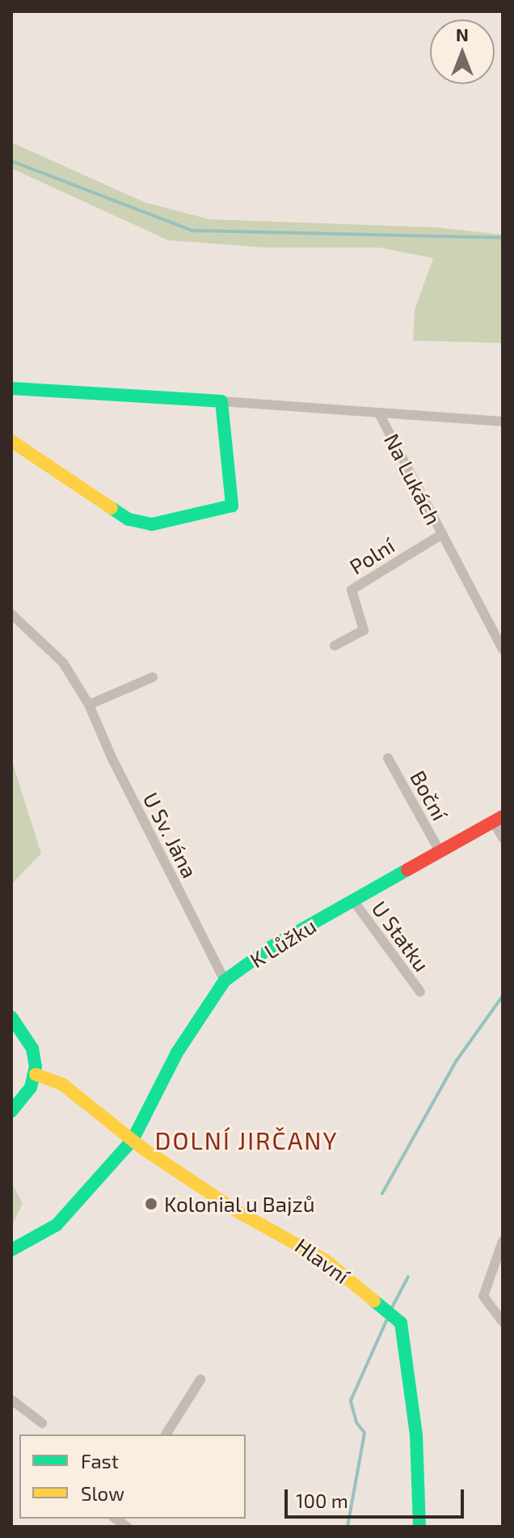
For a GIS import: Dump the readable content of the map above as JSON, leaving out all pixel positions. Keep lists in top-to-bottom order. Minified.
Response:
{"streets":{"street":["Na Lukách","Polní","Boční","U Sv. Jána","U Statku","K Lůžku","Hlavní"]},"crossings":[["Na Lukách","Polní"],["Boční","K Lůžku"],["U Sv. Jána","K Lůžku"],["U Statku","K Lůžku"],["K Lůžku","Hlavní"]],"districts":["DOLNÍ JIRČANY"],"places":["Kolonial u Bajzů"],"legend":["Fast","Slow"],"scale_bar":"100 m","north":"top"}
